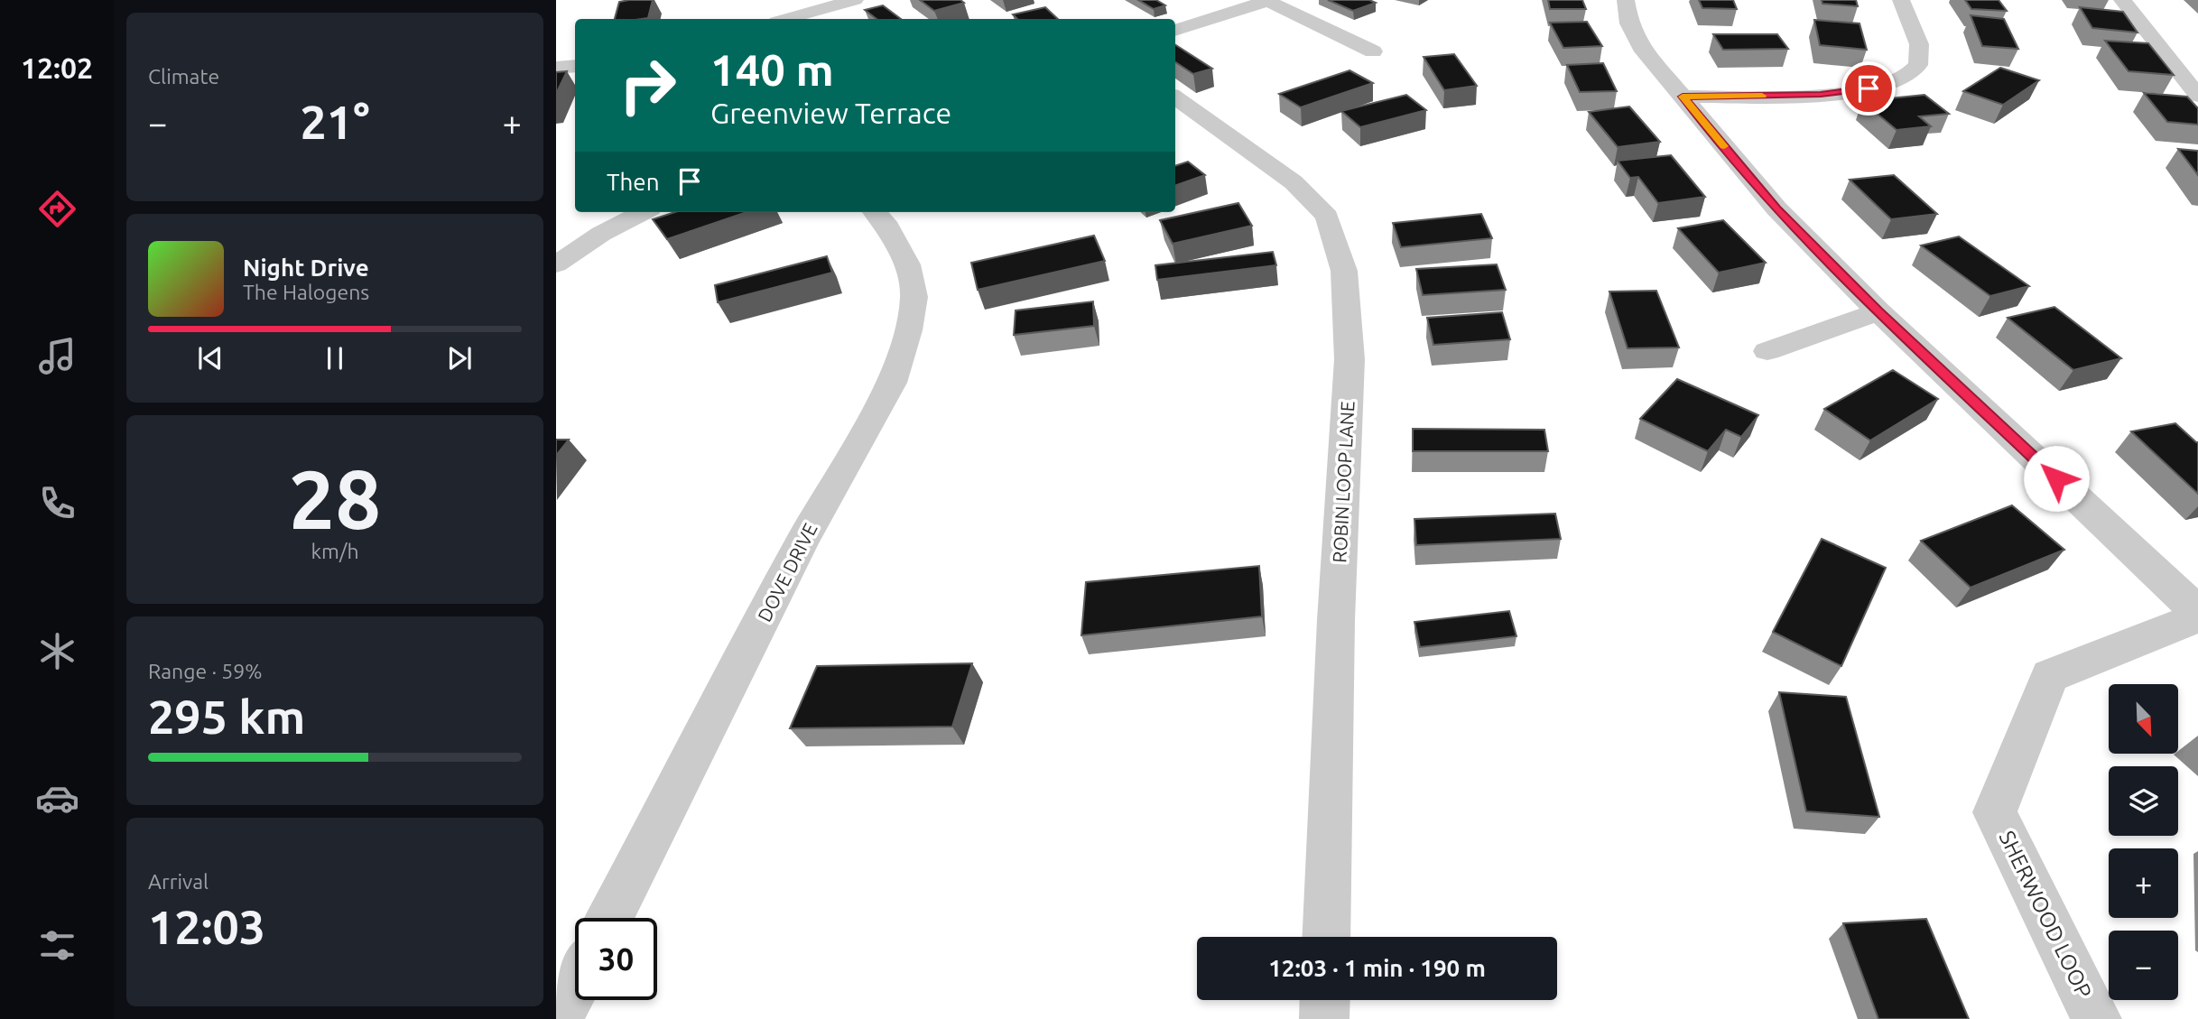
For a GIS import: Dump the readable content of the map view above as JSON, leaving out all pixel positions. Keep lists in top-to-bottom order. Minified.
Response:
{"streets":{"street":["ROBIN LOOP LANE","DOVE DRIVE","SHERWOOD LOOP"]},"north":"bottom right","page":{"tabs":"12:02","tile":["Climate",["28","km/h"],["Range · 59%","295 km"],["Arrival","12:03"]],"turn":["140 m","Greenview Terrace"],"heat":["−","21°","+"],"then":"Then","song":["Night Drive","The Halogens"],"map_buttons":["+","−"],"limit":"30","trip":"12:03 · 1 min · 190 m"}}
